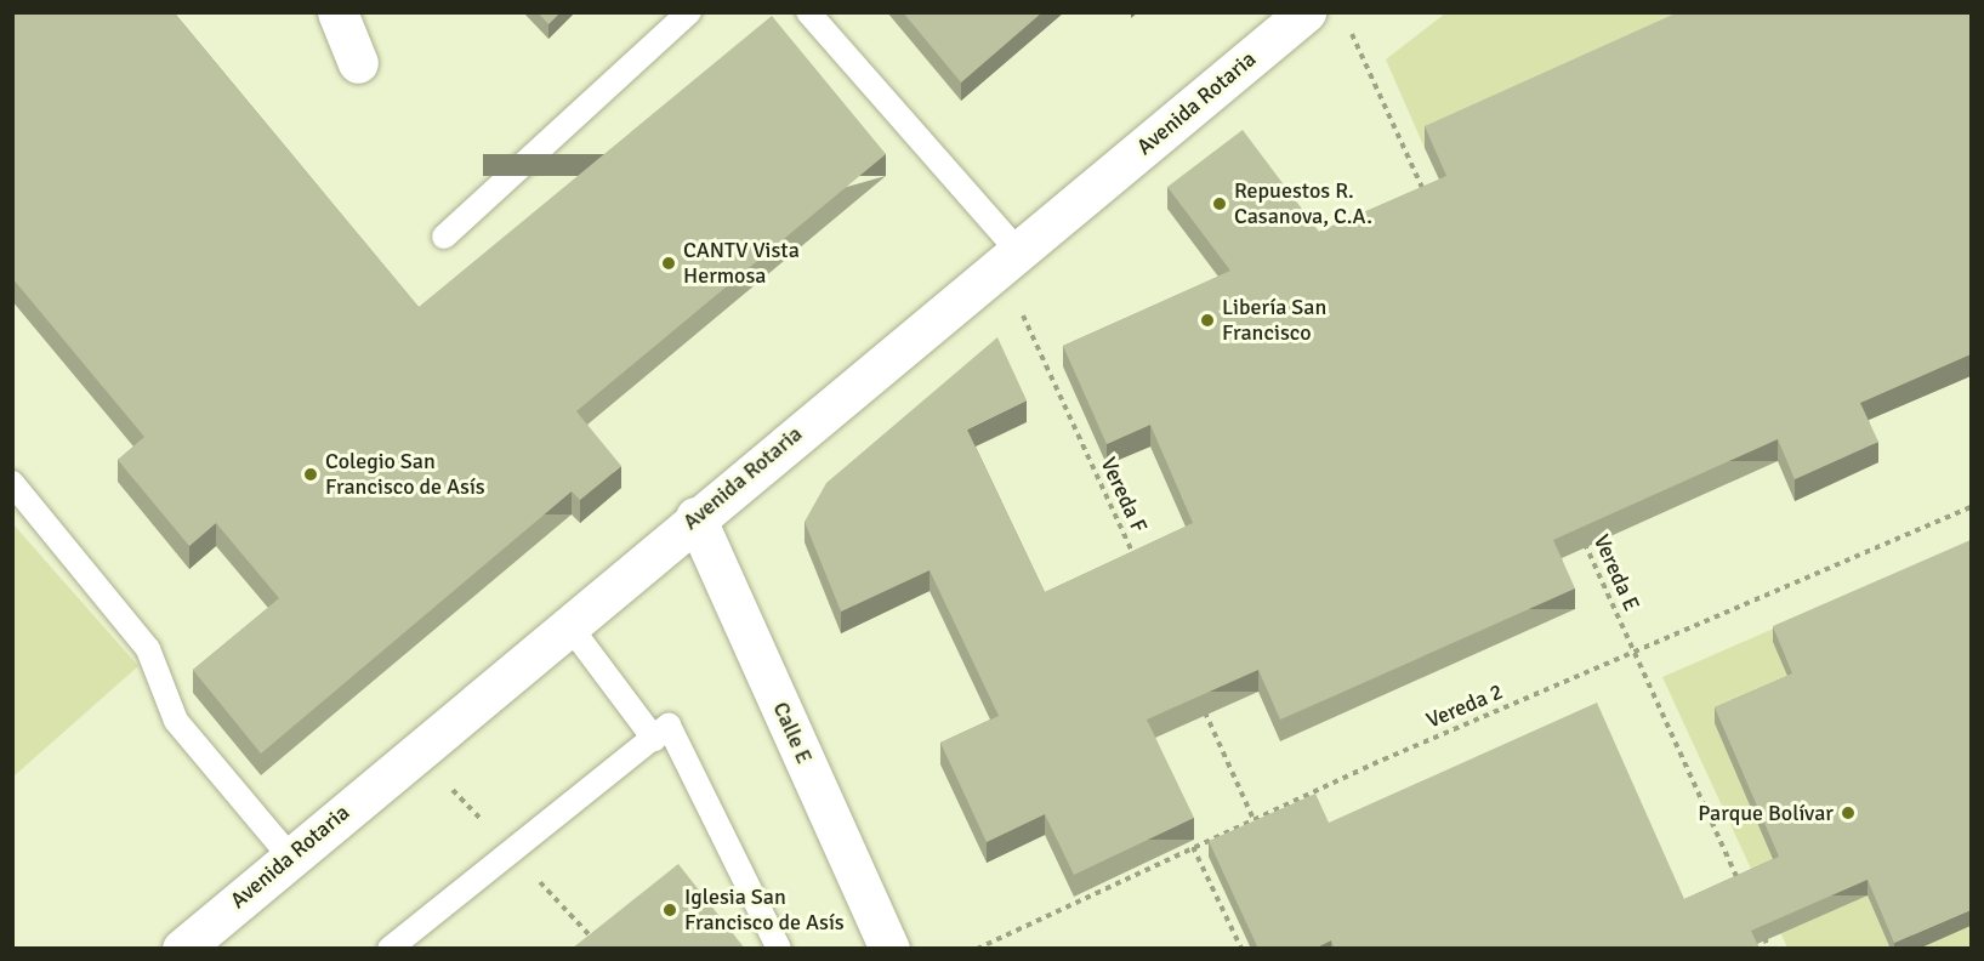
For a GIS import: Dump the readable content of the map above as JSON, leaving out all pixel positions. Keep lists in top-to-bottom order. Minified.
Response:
{"streets":{"street":["Avenida Rotaria","Calle E"],"path":["Vereda F","Vereda E","Vereda 2"]},"crossings":[["Avenida Rotaria","Vereda F"],["Avenida Rotaria","Calle E"],["Vereda E","Vereda 2"]],"places":["Repuestos R. Casanova, C.A.","CANTV Vista Hermosa","Libería San Francisco","Colegio San Francisco de Asís","Parque Bolívar","Iglesia San Francisco de Asís"]}
